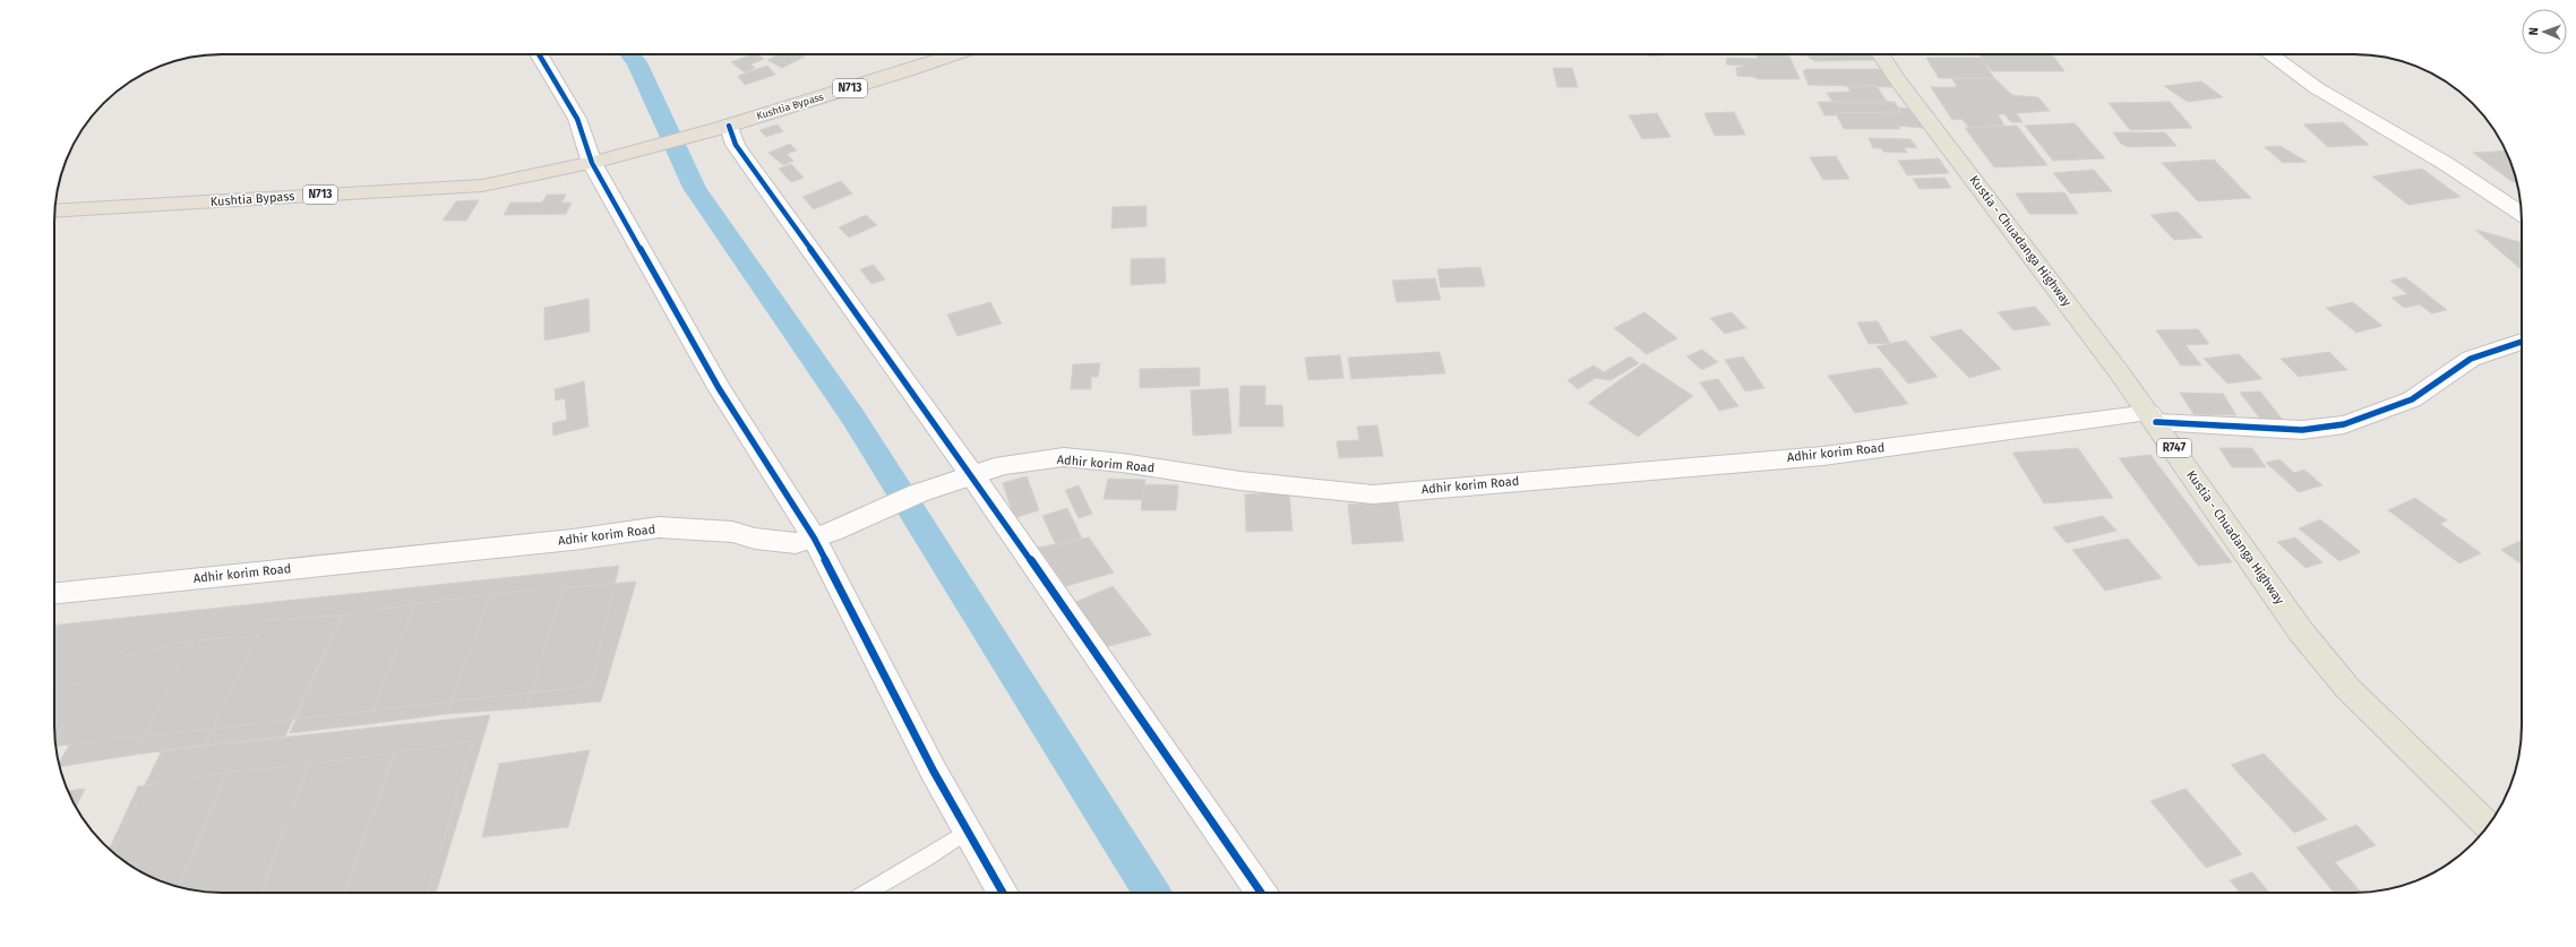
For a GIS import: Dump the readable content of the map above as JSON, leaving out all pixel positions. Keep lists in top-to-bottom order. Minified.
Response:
{"streets":{"highway":["N713","Kushtia Bypass"],"main road":["Kustia - Chuadanga Highway","R747"],"street":["Adhir korim Road"]},"crossings":[["Kustia - Chuadanga Highway","Adhir korim Road"]],"north":"left"}
